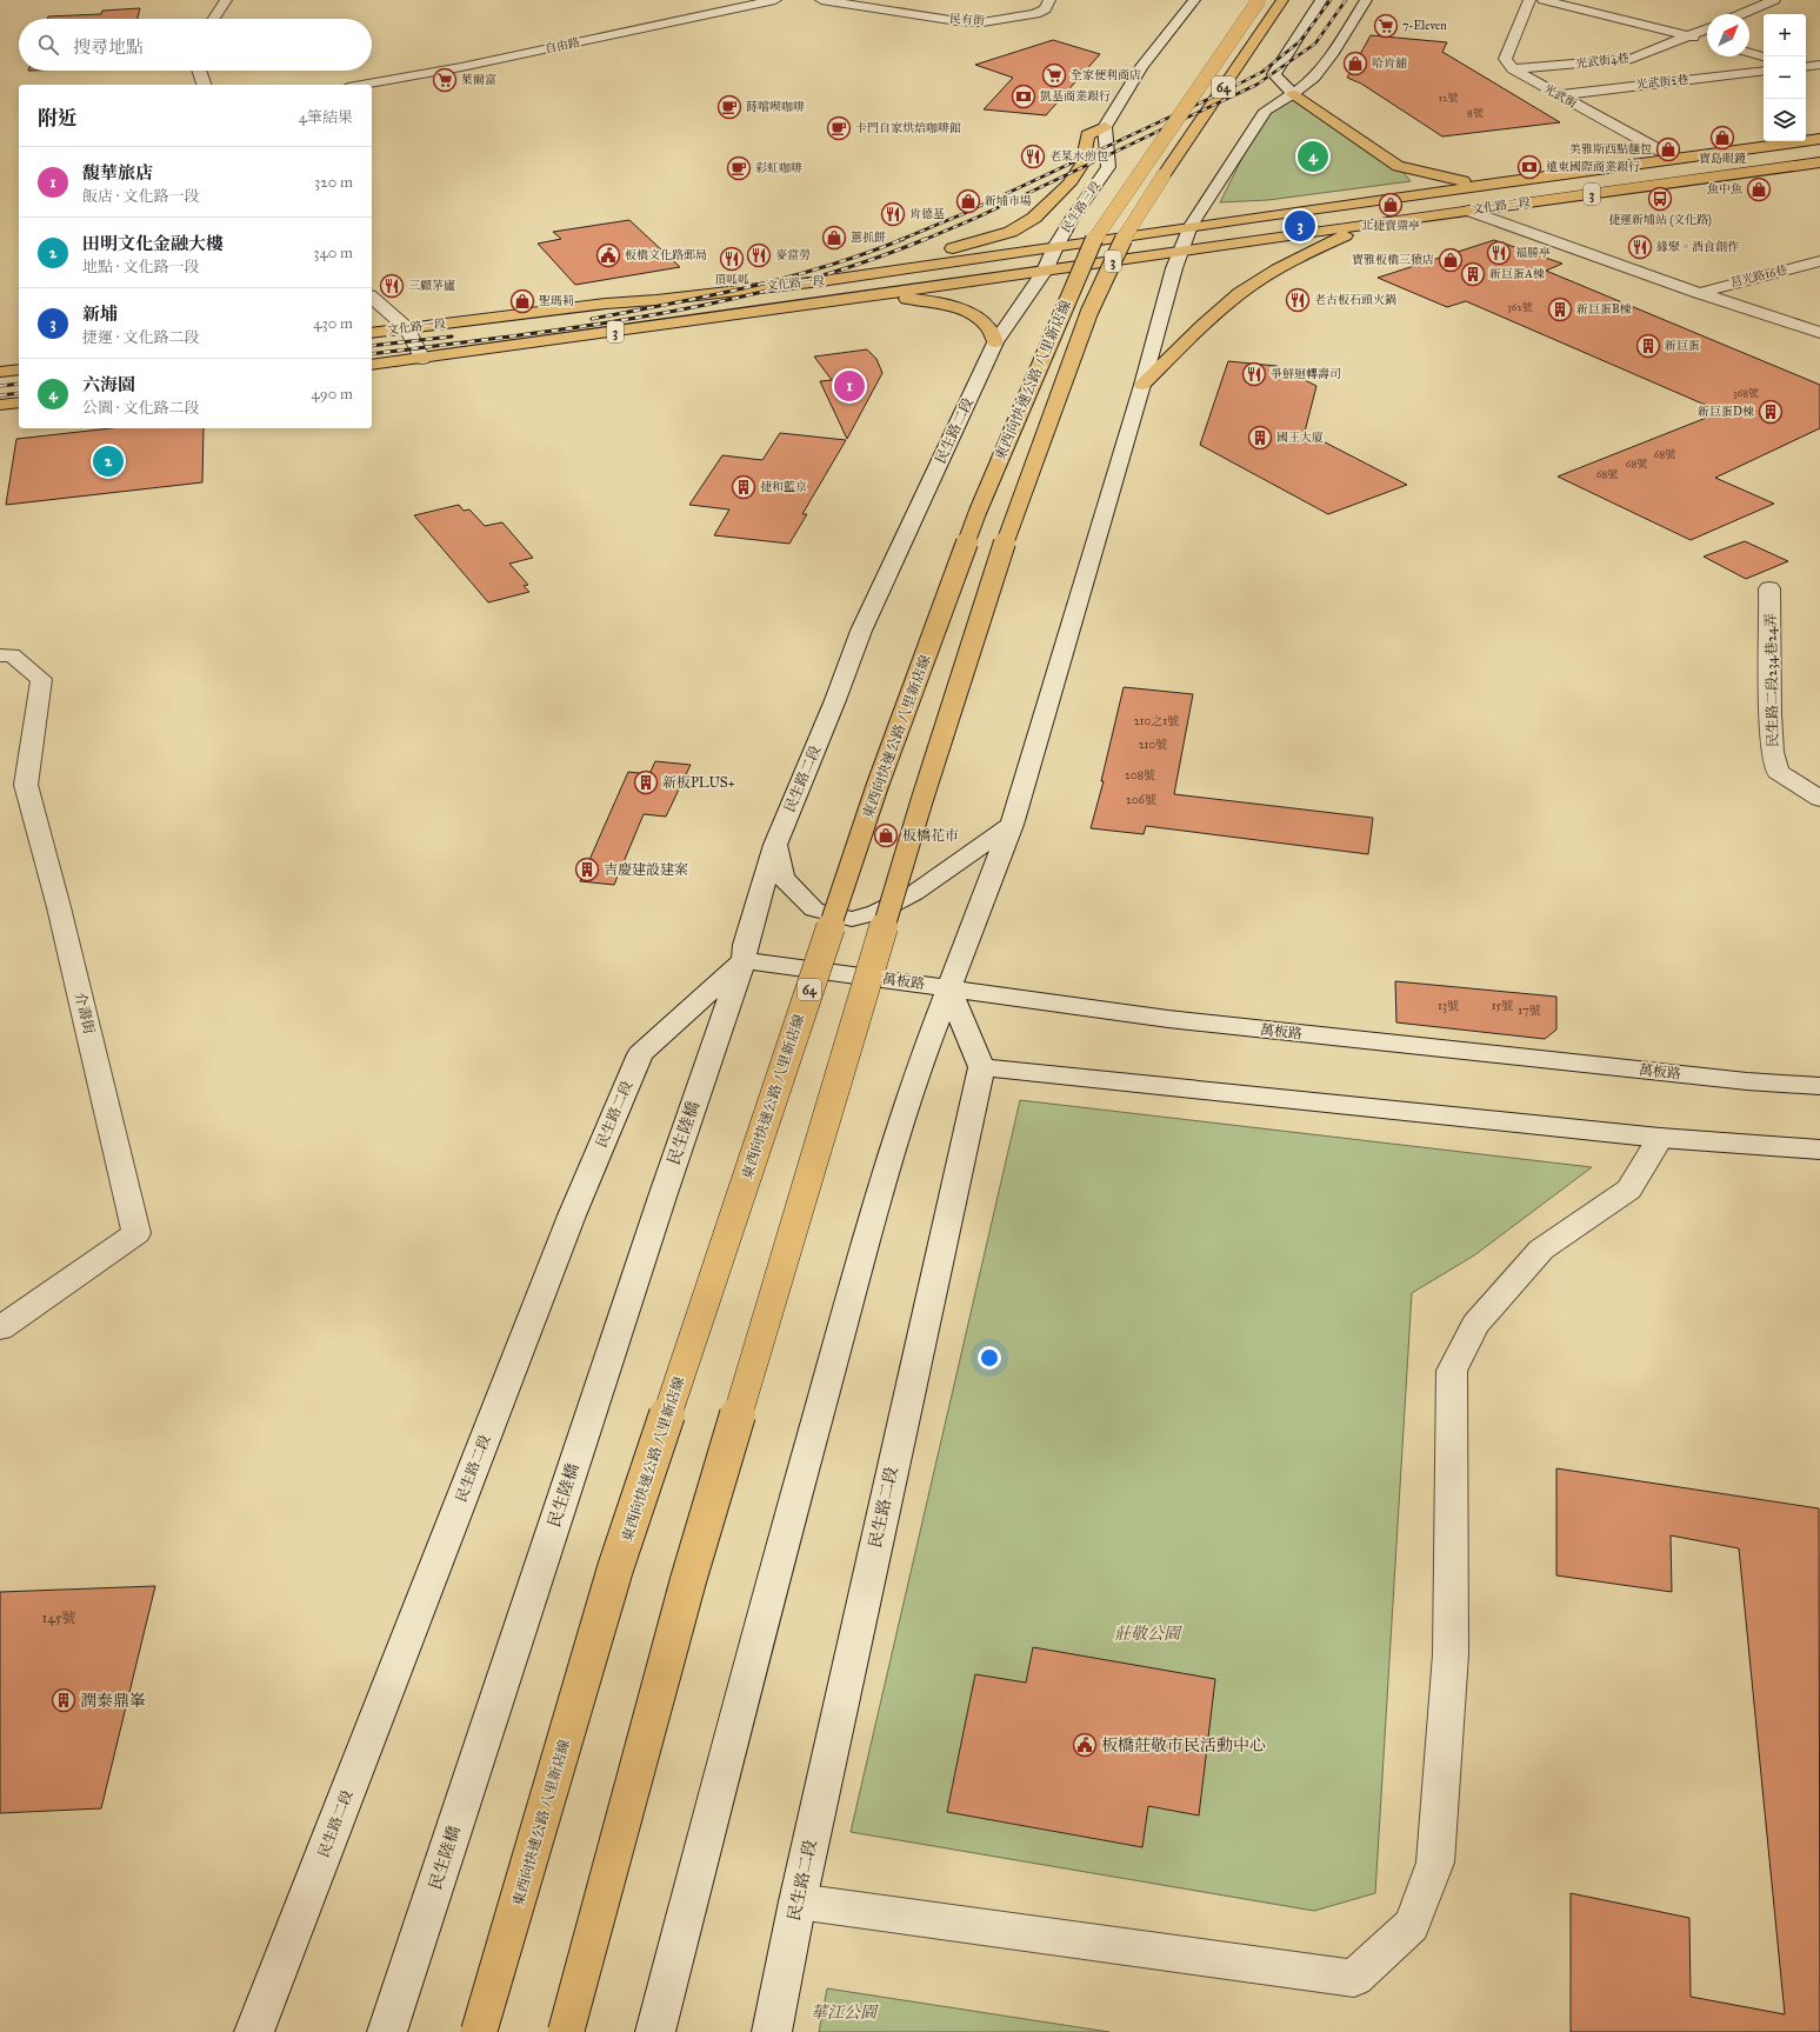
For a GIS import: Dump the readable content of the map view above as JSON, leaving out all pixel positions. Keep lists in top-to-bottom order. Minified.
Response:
{"streets":{"main road":["民有街","自由路","光武街4巷","光武街2巷","64","光武街","3","文化路二段","民生路三段","莒光路16巷","文化路一段","東西向快速公路 八里新店線","民生路二段","民生路二段234巷24弄","萬板路","介壽街","民生陸橋"]},"crossings":[["光武街4巷","光武街"],["光武街2巷","光武街"],["光武街","文化路二段"],["文化路二段","文化路一段"],["民生路三段","文化路一段"],["民生路三段","民生路二段"],["文化路一段","民生路二段"],["民生路二段","萬板路"],["民生路二段","民生陸橋"],["萬板路","民生陸橋"]],"parks":["莊敬公園","華江公園"],"places":{"supermarket":["7-Eleven","全家便利商店","萊爾富"],"shop":["哈肯舖","寶島眼鏡","美雅斯西點麵包","魚中魚","新埔市場","北捷賣票亭","蔥抓餅","寶雅板橋三猿店","聖瑪莉","板橋花市"],"bank":["凱基商業銀行","遠東國際商業銀行"],"cafe":["蒔嚐喫咖啡","卡門自家烘焙咖啡館","彩虹咖啡"],"restaurant":["老菜水煎包","肯德基","緣聚。酒食創作","福勝亭","麥當勞","頂呱呱","三顧茅廬","老古板石頭火鍋","爭鮮迴轉壽司"],"bus stop":["捷運新埔站 (文化路)"],"public building":["板橋文化路郵局","板橋莊敬市民活動中心"],"building":["新巨蛋A棟","新巨蛋B棟","新巨蛋","新巨蛋D棟","國王大廈","捷和藍京","新板PLUS+","吉慶建設建案","潤泰鼎峯"]},"house_numbers":["12號","8號","362號","368號","68號","68號","68號","210之1號","210號","208號","206號","13號","15號","17號","145號"],"north":"top right","page":{"map_buttons":["+","−"],"search":"搜尋地點","heading":["附近","4筆結果"],"pins":["4","3","1","2"],"list":[{"mark":"1","name":"馥華旅店","note":"飯店 · 文化路一段","value":"320 m"},{"mark":"2","name":"田明文化金融大樓","note":"地點 · 文化路一段","value":"340 m"},{"mark":"3","name":"新埔","note":"捷運 · 文化路二段","value":"430 m"},{"mark":"4","name":"六海園","note":"公園 · 文化路二段","value":"490 m"}]}}
